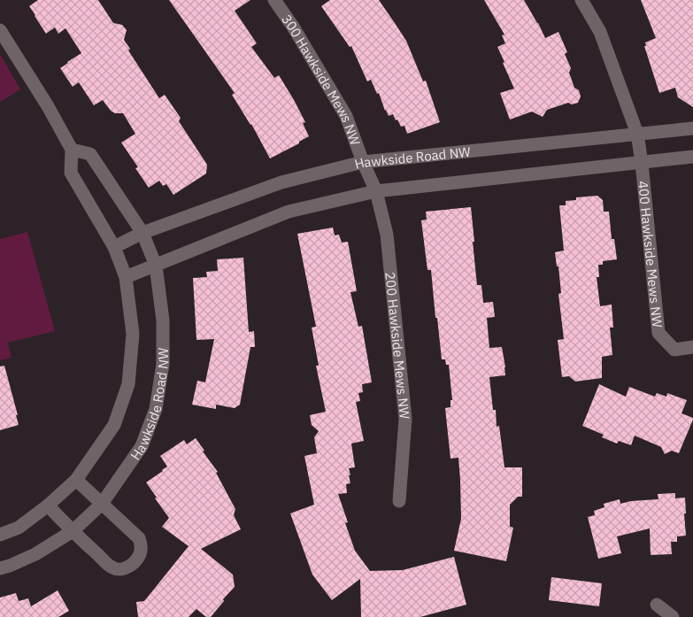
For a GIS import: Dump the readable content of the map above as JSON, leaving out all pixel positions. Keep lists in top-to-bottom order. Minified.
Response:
{"streets":{"street":["300 Hawkside Mews NW","Hawkside Road NW","400 Hawkside Mews NW","200 Hawkside Mews NW"]},"crossings":[["300 Hawkside Mews NW","Hawkside Road NW"],["300 Hawkside Mews NW","200 Hawkside Mews NW"],["Hawkside Road NW","400 Hawkside Mews NW"]]}
